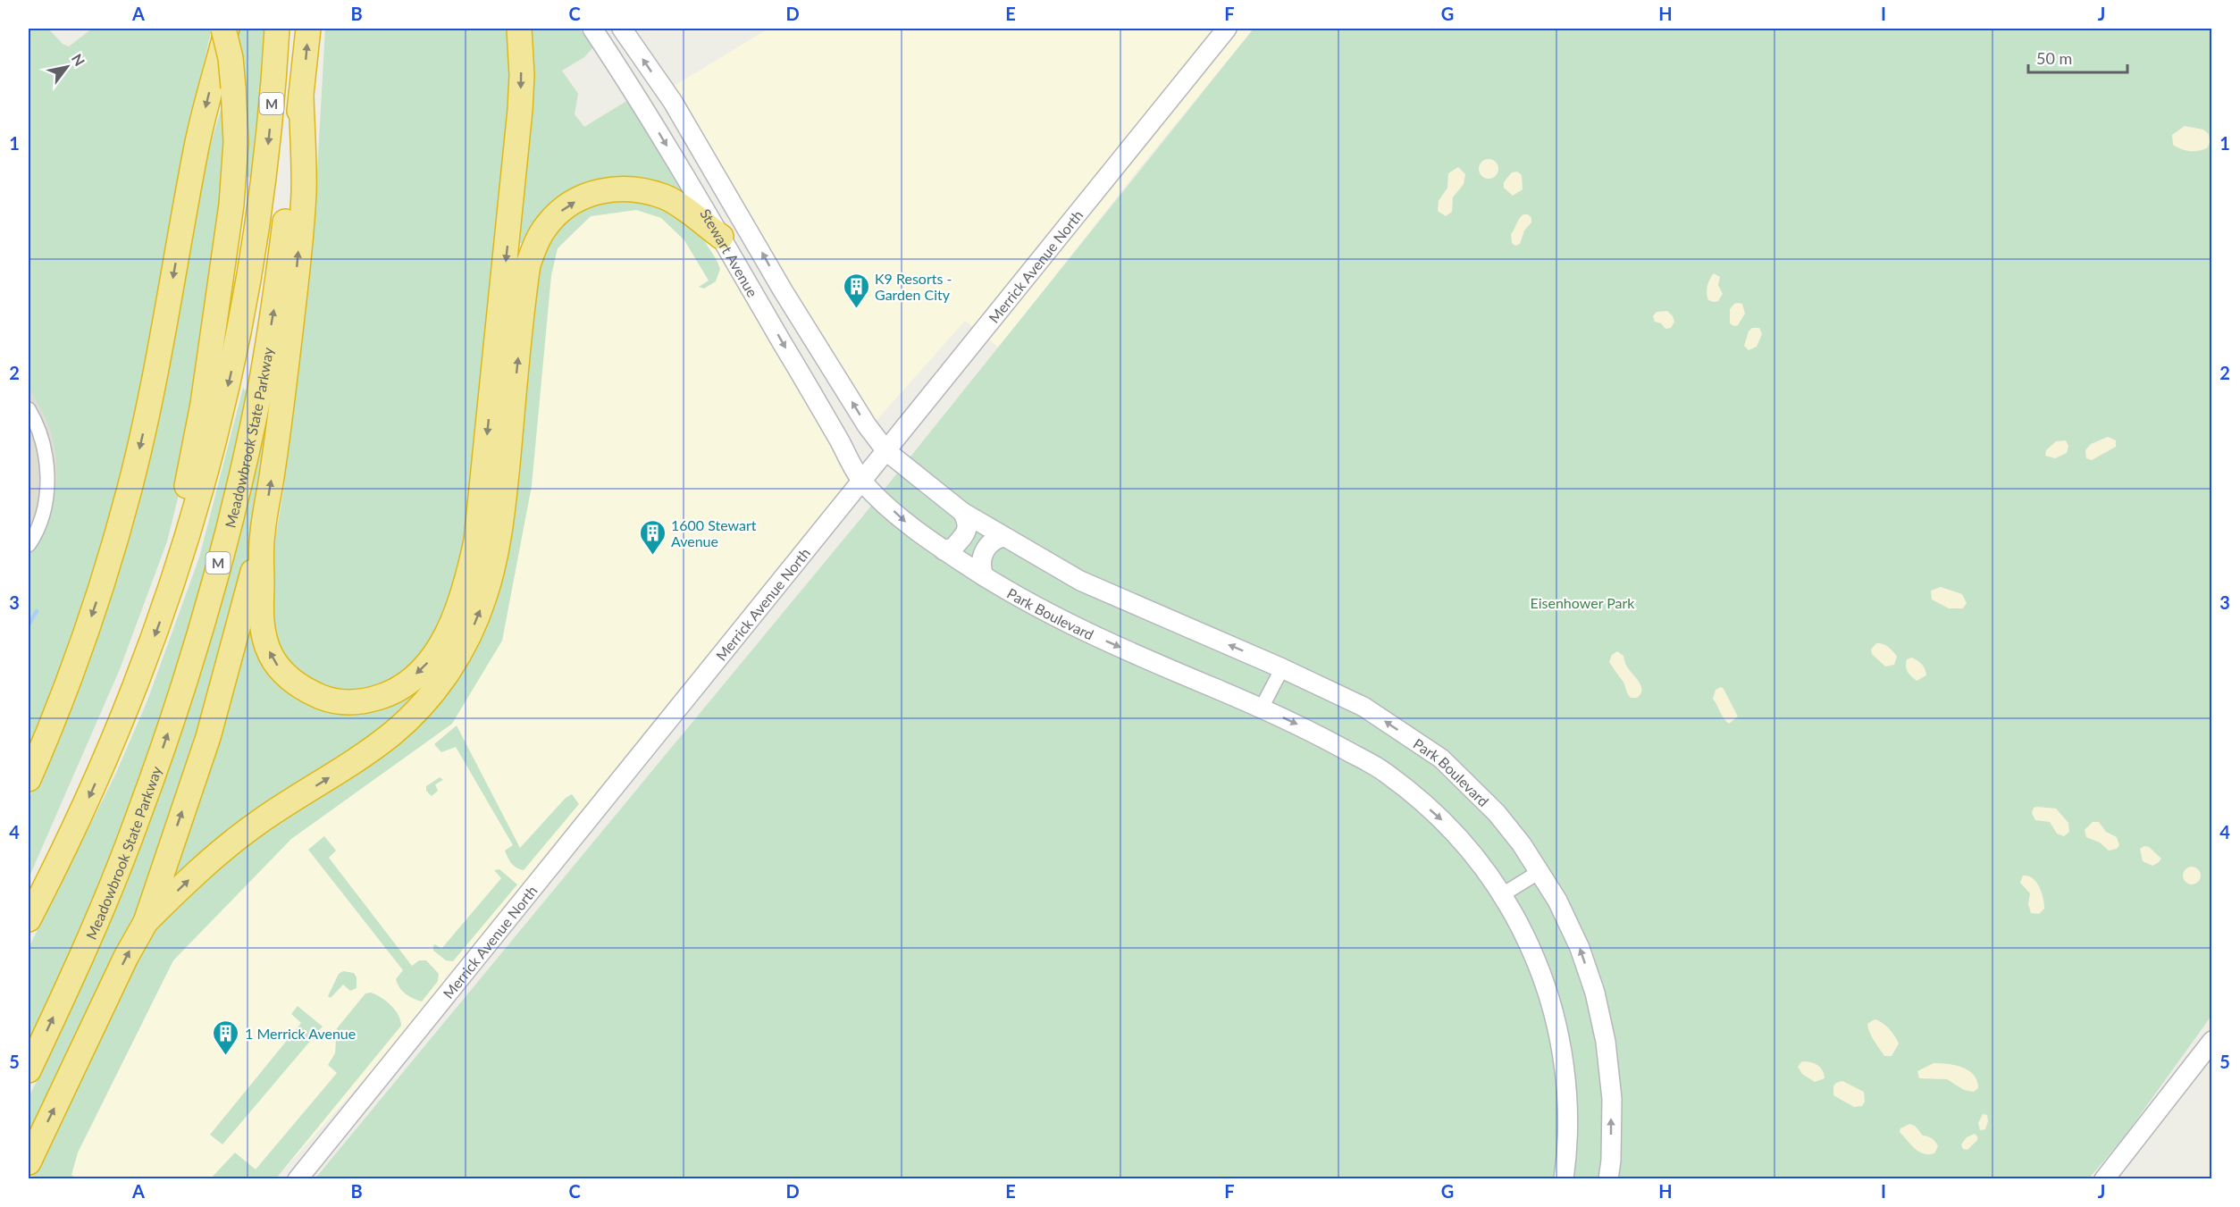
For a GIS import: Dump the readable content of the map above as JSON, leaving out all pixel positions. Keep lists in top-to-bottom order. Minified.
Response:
{"streets":{"highway":["M","Meadowbrook State Parkway"],"main road":["Stewart Avenue","Merrick Avenue North","Park Boulevard"]},"crossings":[["Stewart Avenue","Merrick Avenue North"],["Stewart Avenue","Park Boulevard"],["Merrick Avenue North","Park Boulevard"]],"parks":["Eisenhower Park"],"places":{"building":["K9 Resorts - Garden City","1600 Stewart Avenue","1 Merrick Avenue"]},"scale_bar":"50 m","north":"top right","grid":{"columns":["A","B","C","D","E","F","G","H","I","J"],"rows":["1","2","3","4","5"]}}
